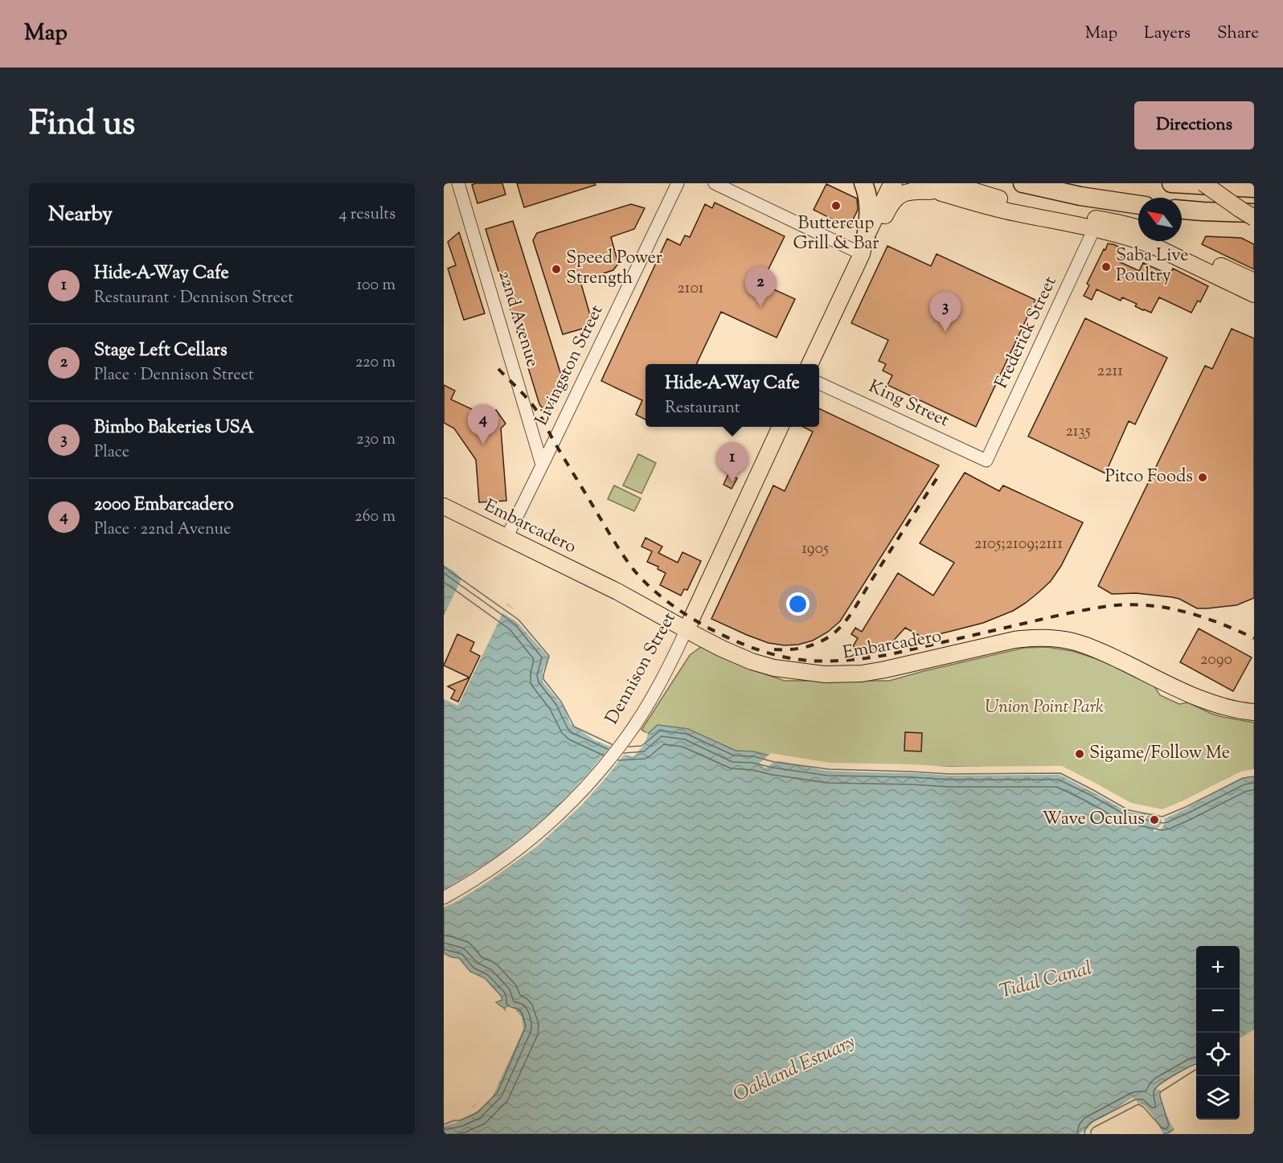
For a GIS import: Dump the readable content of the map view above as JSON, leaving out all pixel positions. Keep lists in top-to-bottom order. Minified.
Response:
{"streets":{"main road":["Embarcadero","Dennison Street"],"street":["22nd Avenue","Frederick Street","Livingston Street","King Street"]},"crossings":[["22nd Avenue","Livingston Street"],["Frederick Street","King Street"],["Livingston Street","Embarcadero"],["Embarcadero","Dennison Street"]],"water":["Tidal Canal","Oakland Estuary"],"parks":["Union Point Park"],"places":["Buttercup Grill & Bar","Saba Live Poultry","Speed Power Strength","Pitco Foods","Sigame/Follow Me","Wave Oculus"],"house_numbers":["2101","2211","2135","2105;2109;2111","1905","2090"],"north":"top left","page":{"header":"Map","nav":["Map","Layers","Share"],"title":"Find us","buttons":"Directions","heading":["Nearby","4 results"],"list":[{"mark":"1","name":"Hide-A-Way Cafe","note":"Restaurant · Dennison Street","value":"100 m"},{"mark":"2","name":"Stage Left Cellars","note":"Place · Dennison Street","value":"220 m"},{"mark":"3","name":"Bimbo Bakeries USA","note":"Place","value":"230 m"},{"mark":"4","name":"2000 Embarcadero","note":"Place · 22nd Avenue","value":"260 m"}],"pins":["2","3","4","1"],"popup":["Hide-A-Way Cafe","Restaurant"],"map_buttons":["+","−"]}}
